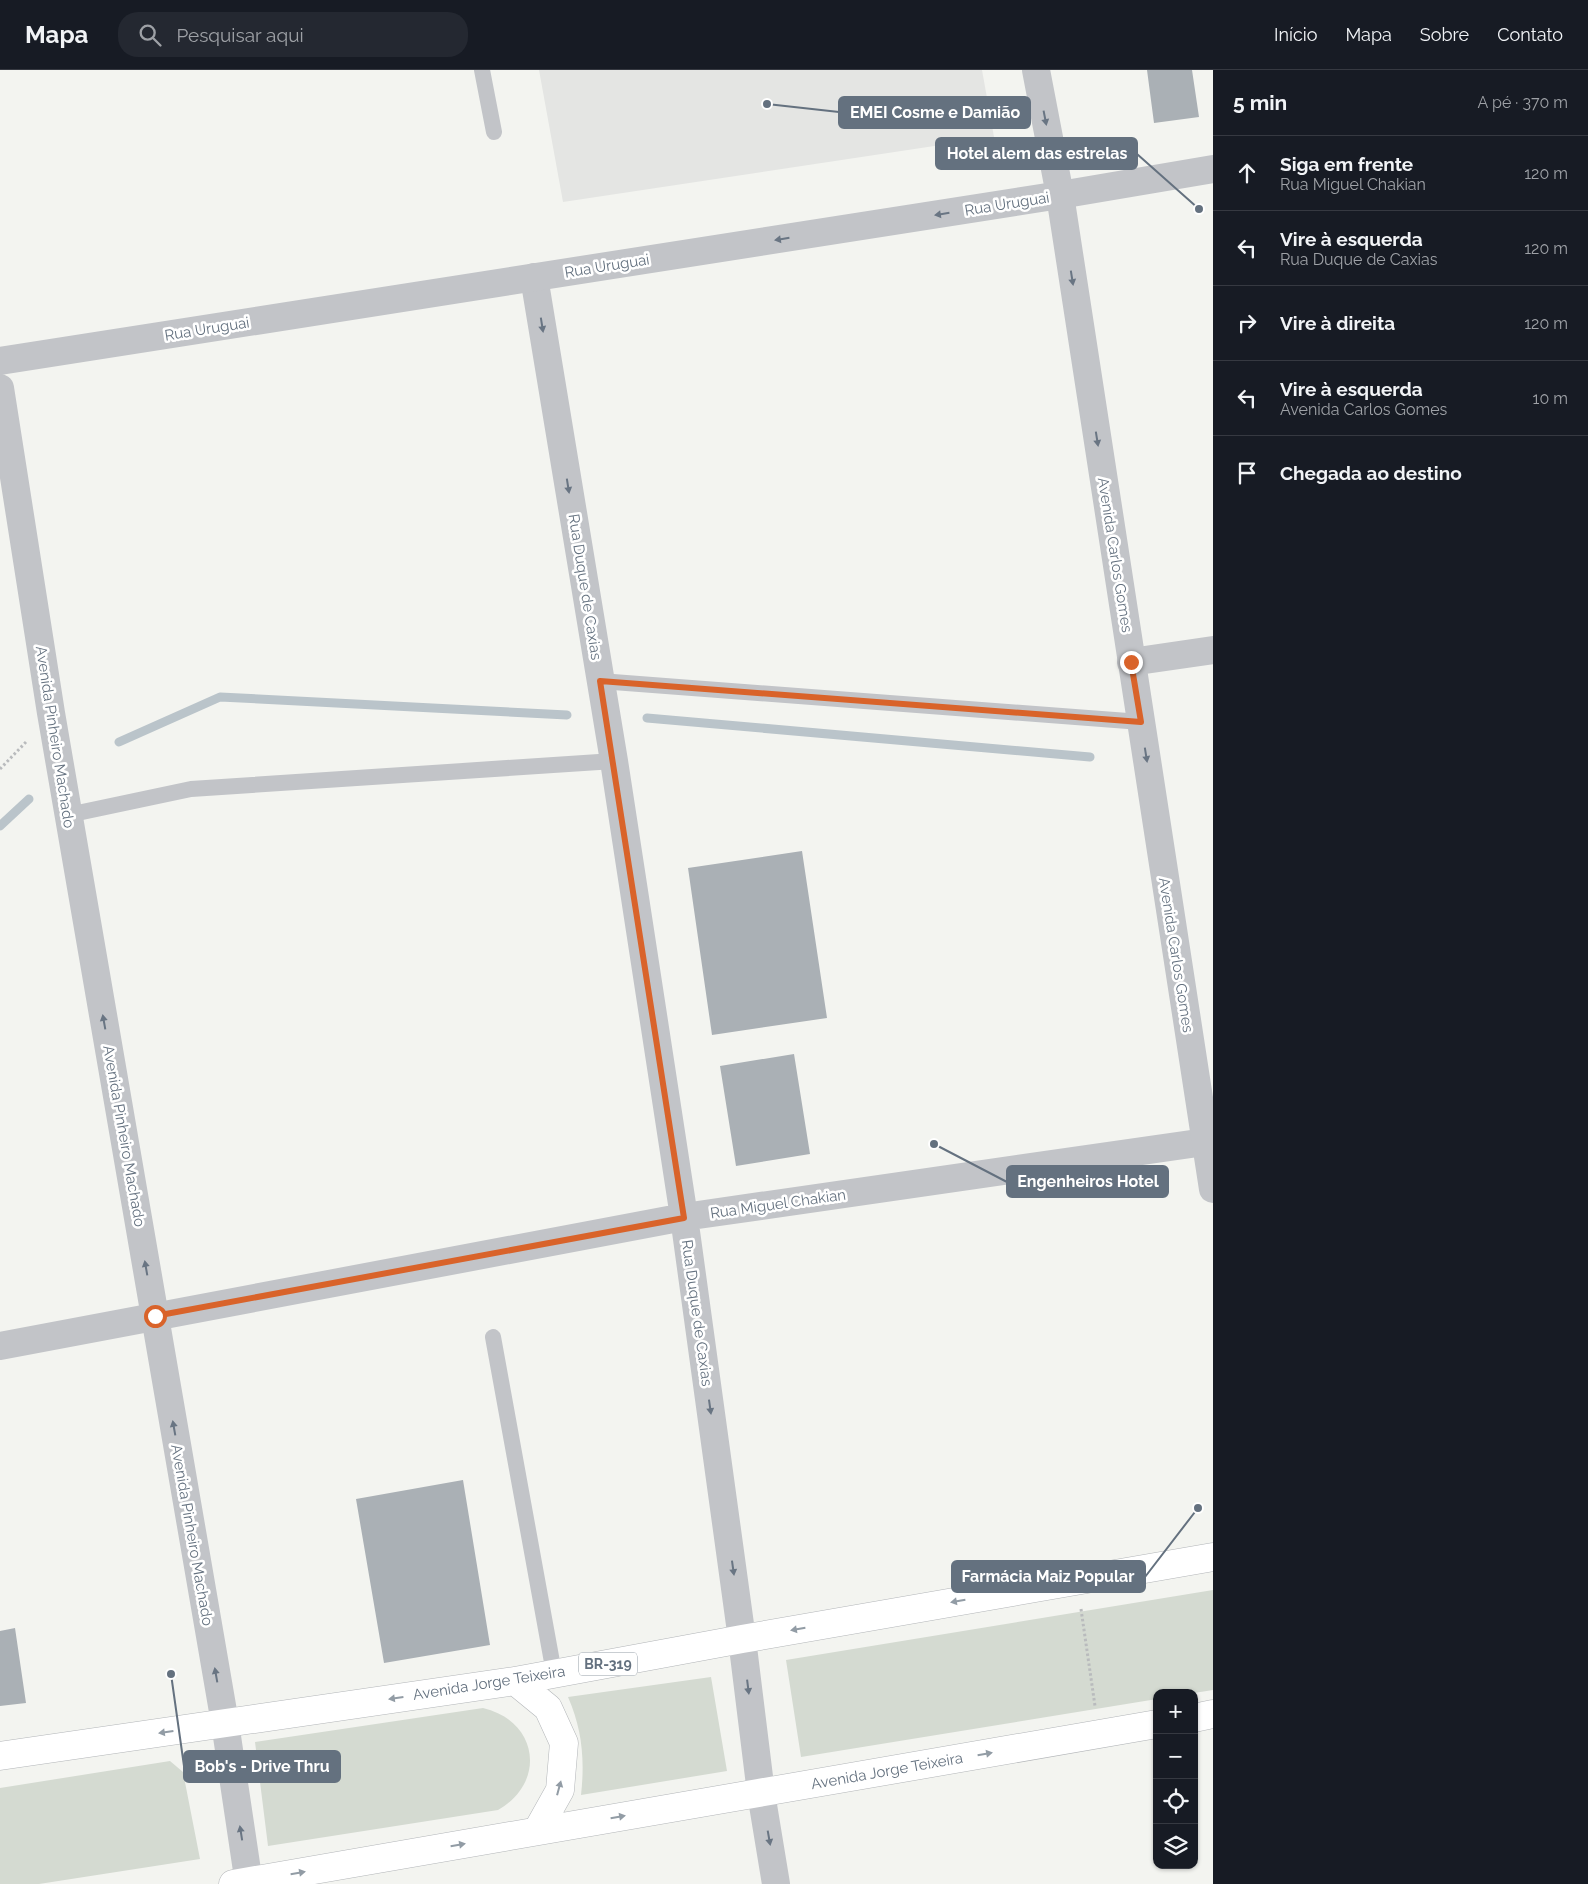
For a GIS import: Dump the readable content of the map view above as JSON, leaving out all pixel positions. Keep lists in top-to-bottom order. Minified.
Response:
{"streets":{"highway":["BR-319","Avenida Jorge Teixeira"],"street":["Rua Uruguai","Avenida Carlos Gomes","Rua Duque de Caxias","Avenida Pinheiro Machado","Rua Miguel Chakian"]},"crossings":[["Rua Uruguai","Avenida Carlos Gomes"],["Rua Uruguai","Rua Duque de Caxias"],["Avenida Carlos Gomes","Rua Miguel Chakian"],["Rua Duque de Caxias","Rua Miguel Chakian"],["Rua Duque de Caxias","Avenida Jorge Teixeira"],["Avenida Pinheiro Machado","Rua Miguel Chakian"],["Avenida Pinheiro Machado","Avenida Jorge Teixeira"]],"one_way":["Rua Uruguai","Avenida Carlos Gomes","Rua Duque de Caxias","Avenida Pinheiro Machado"],"places":["EMEI Cosme e Damião","Hotel alem das estrelas","Engenheiros Hotel","Farmácia Maiz Popular","Bob's - Drive Thru"],"page":{"header":"Mapa","search":"Pesquisar aqui","nav":["Início","Mapa","Sobre","Contato"],"heading":["5 min","A pé · 370 m"],"list":[["Siga em frente","Rua Miguel Chakian","120 m"],["Vire à esquerda","Rua Duque de Caxias","120 m"],["Vire à direita","120 m"],["Vire à esquerda","Avenida Carlos Gomes","10 m"],"Chegada ao destino"],"map_buttons":["+","−"]}}
